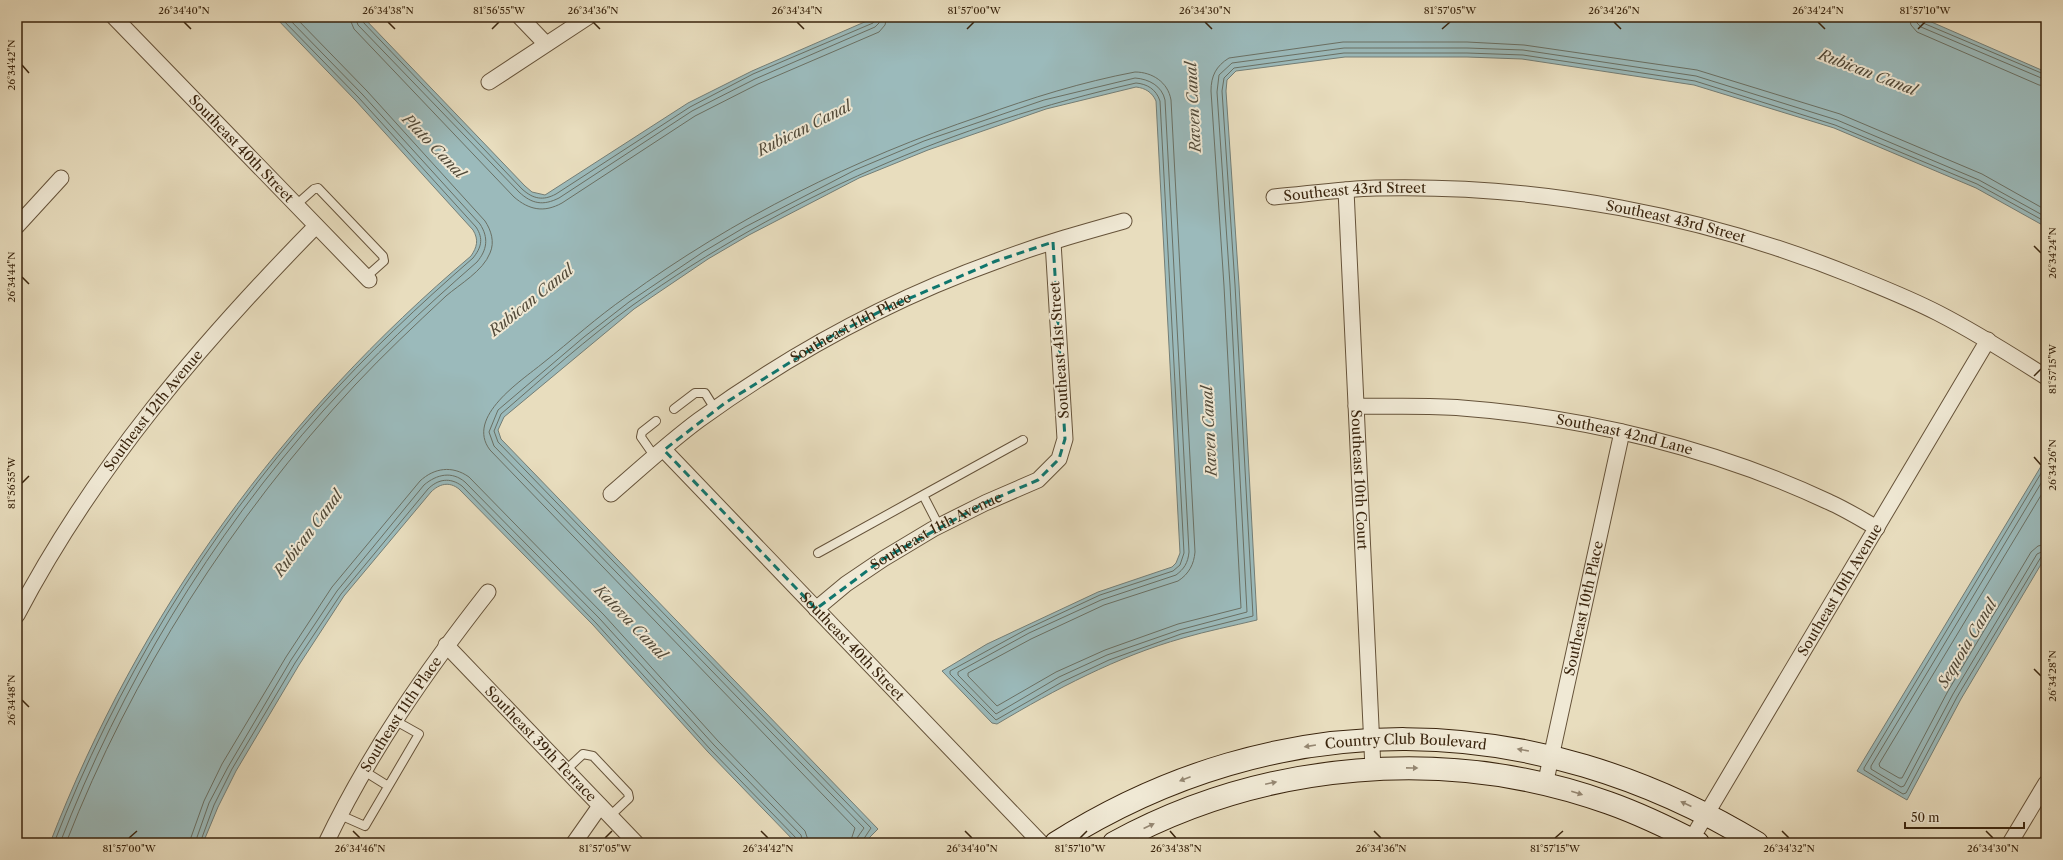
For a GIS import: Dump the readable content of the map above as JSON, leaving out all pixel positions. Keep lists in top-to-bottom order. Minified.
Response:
{"streets":{"main road":["Country Club Boulevard"],"street":["Southeast 40th Street","Southeast 43rd Street","Southeast 11th Place","Southeast 41st Street","Southeast 12th Avenue","Southeast 42nd Lane","Southeast 10th Court","Southeast 11th Avenue","Southeast 10th Avenue","Southeast 10th Place","Southeast 39th Terrace"]},"crossings":[["Southeast 40th Street","Southeast 11th Place"],["Southeast 40th Street","Southeast 12th Avenue"],["Southeast 40th Street","Southeast 11th Avenue"],["Southeast 43rd Street","Southeast 10th Court"],["Southeast 43rd Street","Southeast 10th Avenue"],["Southeast 11th Place","Southeast 41st Street"],["Southeast 11th Place","Southeast 39th Terrace"],["Southeast 41st Street","Southeast 11th Avenue"],["Southeast 42nd Lane","Southeast 10th Court"],["Southeast 42nd Lane","Southeast 10th Avenue"],["Southeast 42nd Lane","Southeast 10th Place"],["Southeast 10th Court","Country Club Boulevard"],["Southeast 10th Avenue","Country Club Boulevard"],["Southeast 10th Place","Country Club Boulevard"]],"water":["Rubican Canal","Raven Canal","Plato Canal","Katova Canal","Sequoia Canal"],"scale_bar":"50 m","coordinates":["26°34'40\"N","26°34'38\"N","81°56'55\"W","26°34'36\"N","26°34'34\"N","81°57'00\"W","26°34'30\"N","81°57'05\"W","26°34'26\"N","26°34'24\"N","81°57'10\"W","26°34'42\"N","26°34'44\"N","81°57'15\"W","26°34'28\"N","26°34'48\"N","26°34'46\"N","26°34'32\"N"]}
